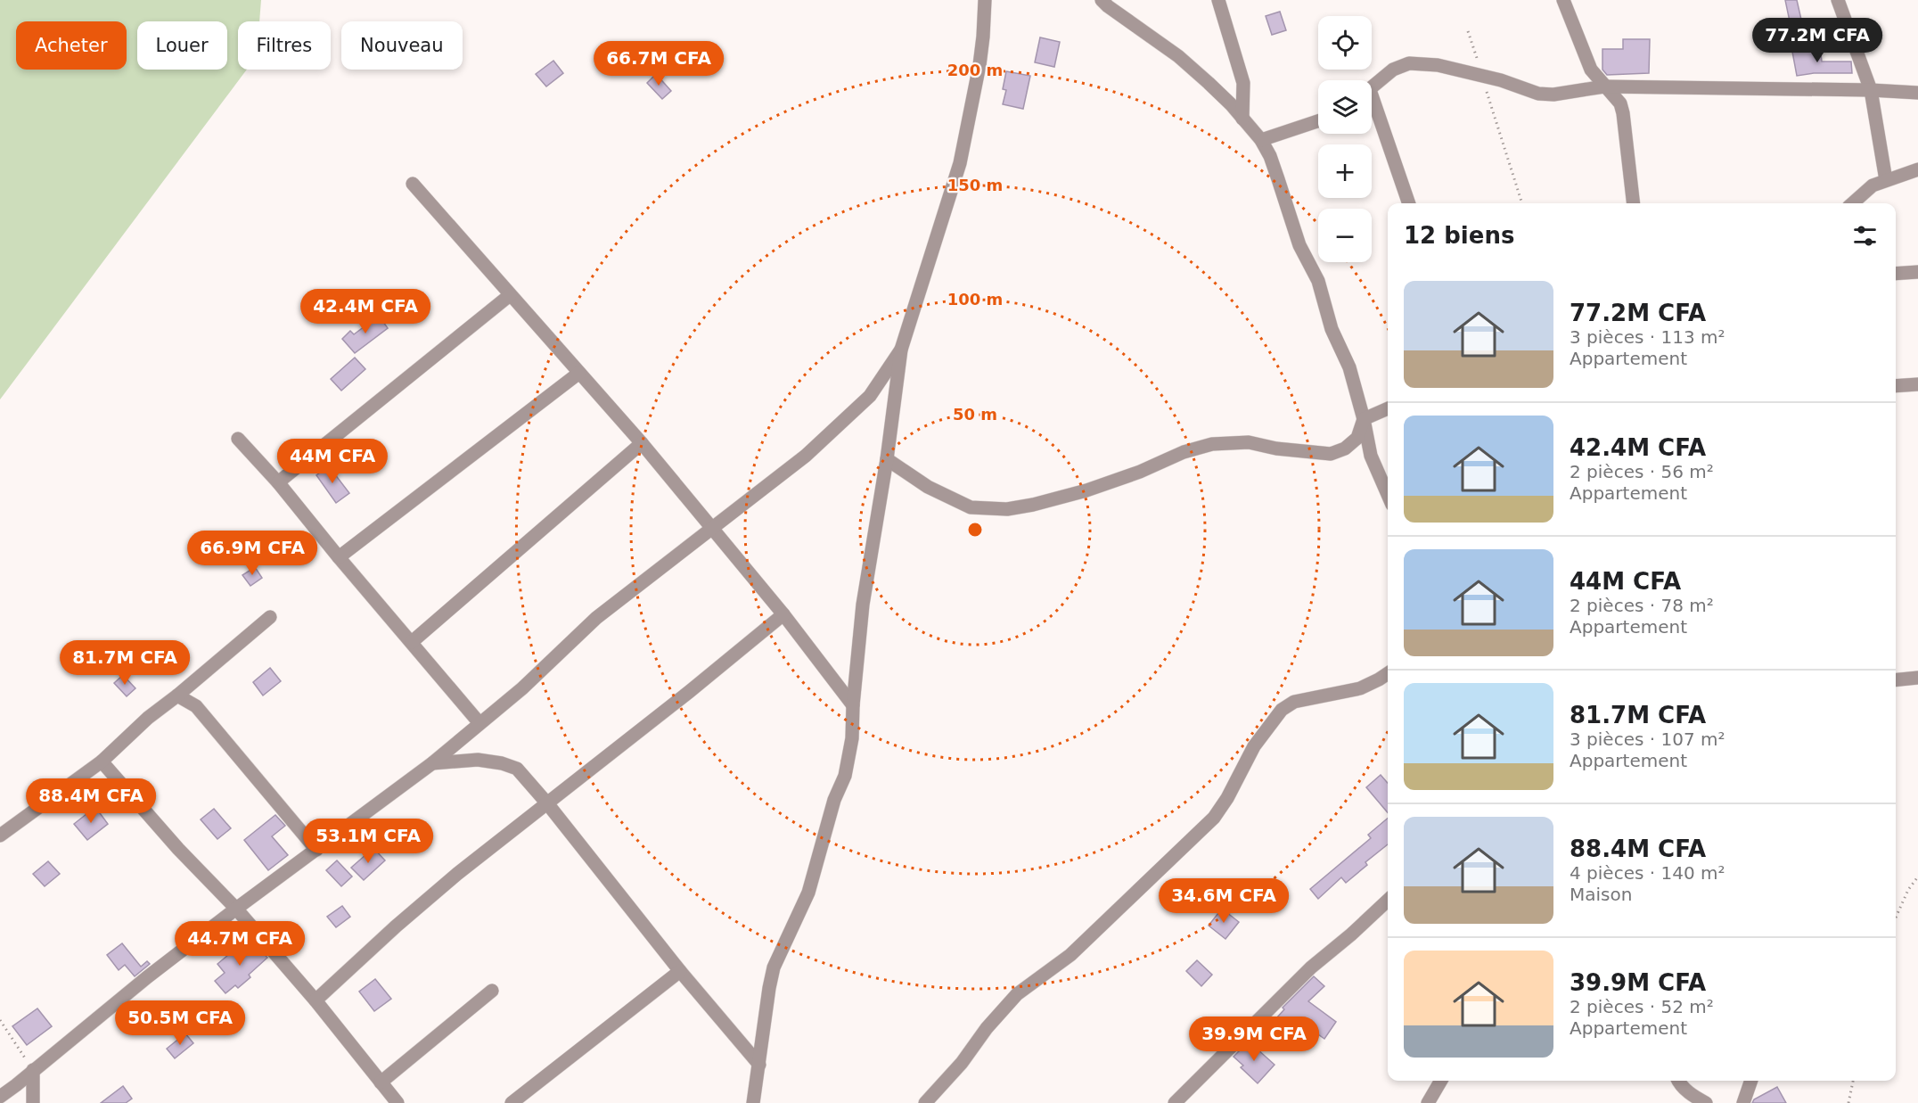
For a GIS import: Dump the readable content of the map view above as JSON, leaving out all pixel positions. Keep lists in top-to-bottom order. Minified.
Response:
{"page":{"map_buttons":["+","−"],"price":["77.2M CFA","66.7M CFA","42.4M CFA","44M CFA","66.9M CFA","81.7M CFA","88.4M CFA","53.1M CFA","34.6M CFA","44.7M CFA","50.5M CFA","39.9M CFA"],"chip":["Acheter","Louer","Filtres","Nouveau"],"heading":"12 biens","list":[{"name":"77.2M CFA","note":"3 pièces · 113 m² · Appartement"},{"name":"42.4M CFA","note":"2 pièces · 56 m² · Appartement"},{"name":"44M CFA","note":"2 pièces · 78 m² · Appartement"},{"name":"81.7M CFA","note":"3 pièces · 107 m² · Appartement"},{"name":"88.4M CFA","note":"4 pièces · 140 m² · Maison"},{"name":"39.9M CFA","note":"2 pièces · 52 m² · Appartement"}]},"rings":["200 m","150 m","100 m","50 m"]}
